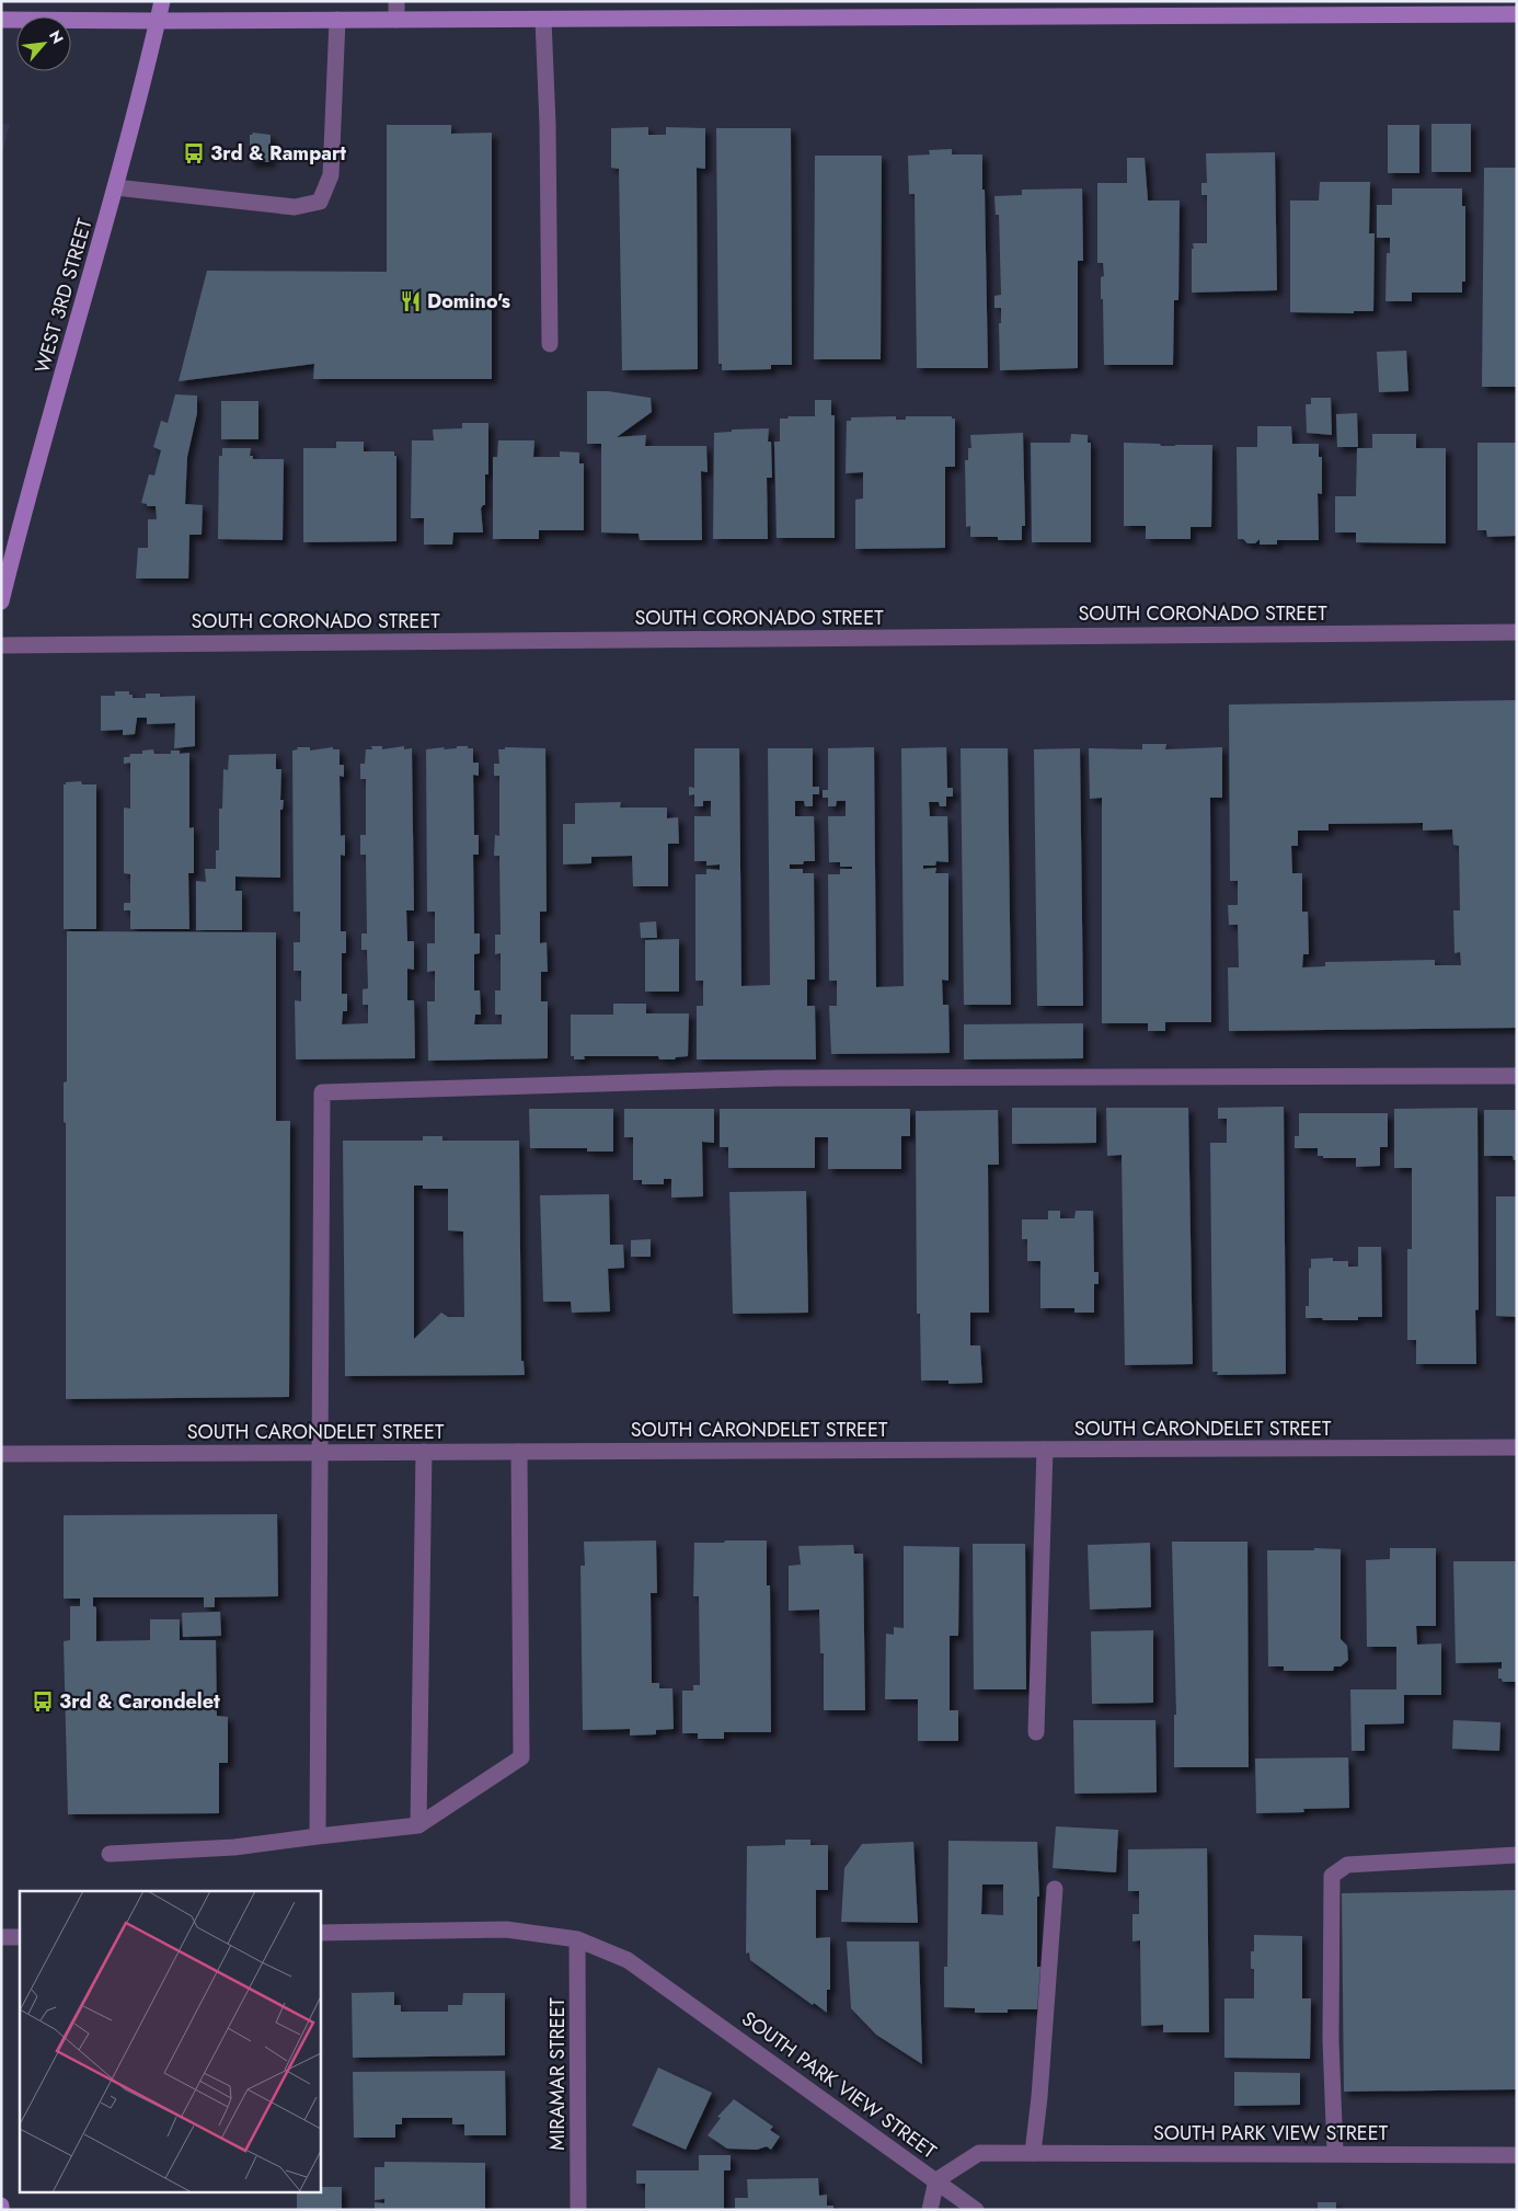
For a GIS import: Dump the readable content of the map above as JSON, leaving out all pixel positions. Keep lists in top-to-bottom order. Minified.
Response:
{"streets":{"street":["WEST 3RD STREET","SOUTH CORONADO STREET","SOUTH CARONDELET STREET","MIRAMAR STREET","SOUTH PARK VIEW STREET"]},"crossings":[["MIRAMAR STREET","SOUTH PARK VIEW STREET"]],"places":{"bus stop":["3rd & Rampart","3rd & Carondelet"],"restaurant":["Domino's"]},"north":"top right"}
